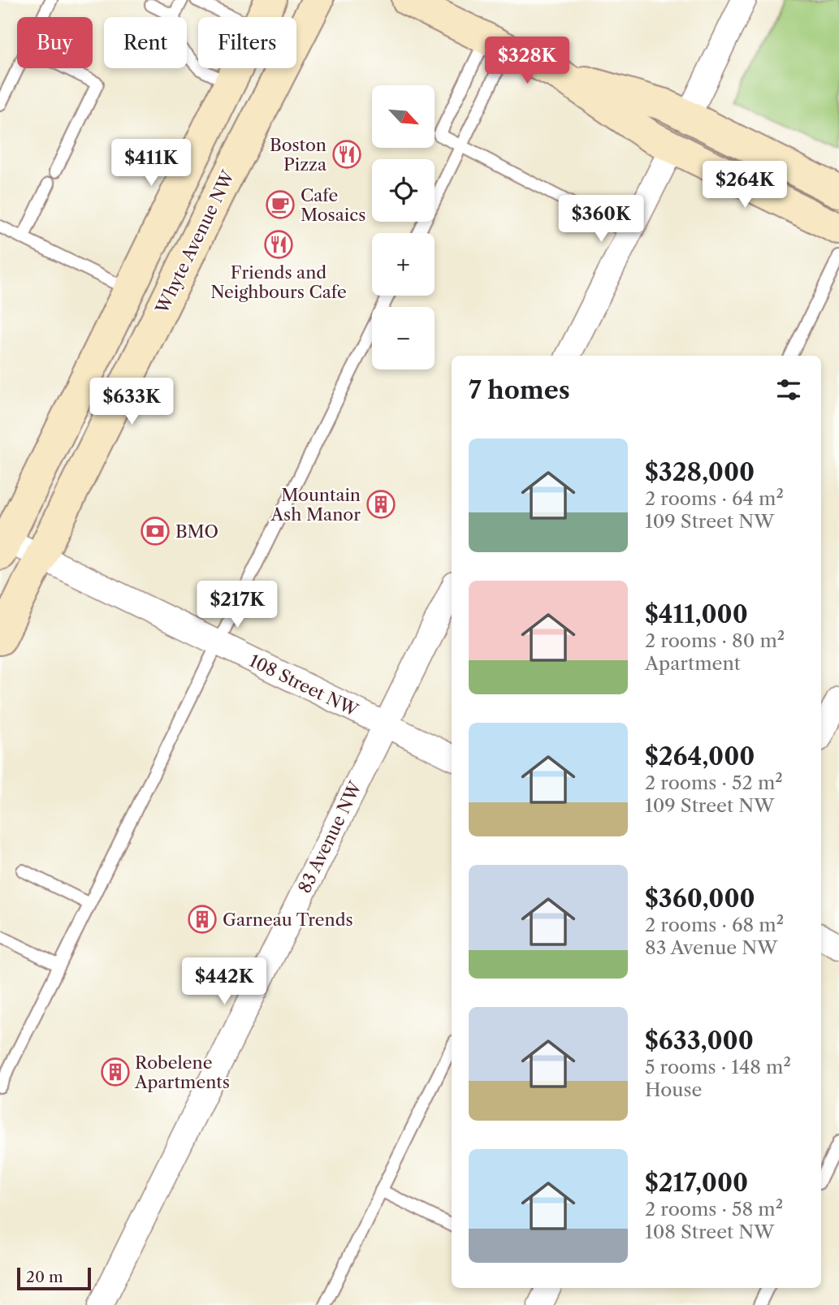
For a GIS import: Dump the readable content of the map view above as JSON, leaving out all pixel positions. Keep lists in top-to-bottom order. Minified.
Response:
{"streets":{"main road":["Whyte Avenue NW"],"street":["108 Street NW","83 Avenue NW"]},"crossings":[["Whyte Avenue NW","108 Street NW"],["108 Street NW","83 Avenue NW"]],"places":{"restaurant":["Boston Pizza","Friends and Neighbours Cafe"],"cafe":["Cafe Mosaics"],"building":["Mountain Ash Manor","Garneau Trends","Robelene Apartments"],"bank":["BMO"]},"scale_bar":"20 m","north":"bottom right","page":{"chip":["Buy","Rent","Filters"],"price":["$328K","$411K","$264K","$360K","$633K","$217K","$442K"],"map_buttons":["+","−"],"heading":"7 homes","list":[{"name":"$328,000","note":"2 rooms · 64 m² · 109 Street NW"},{"name":"$411,000","note":"2 rooms · 80 m² · Apartment"},{"name":"$264,000","note":"2 rooms · 52 m² · 109 Street NW"},{"name":"$360,000","note":"2 rooms · 68 m² · 83 Avenue NW"},{"name":"$633,000","note":"5 rooms · 148 m² · House"},{"name":"$217,000","note":"2 rooms · 58 m² · 108 Street NW"}],"scale":"20 m"}}
